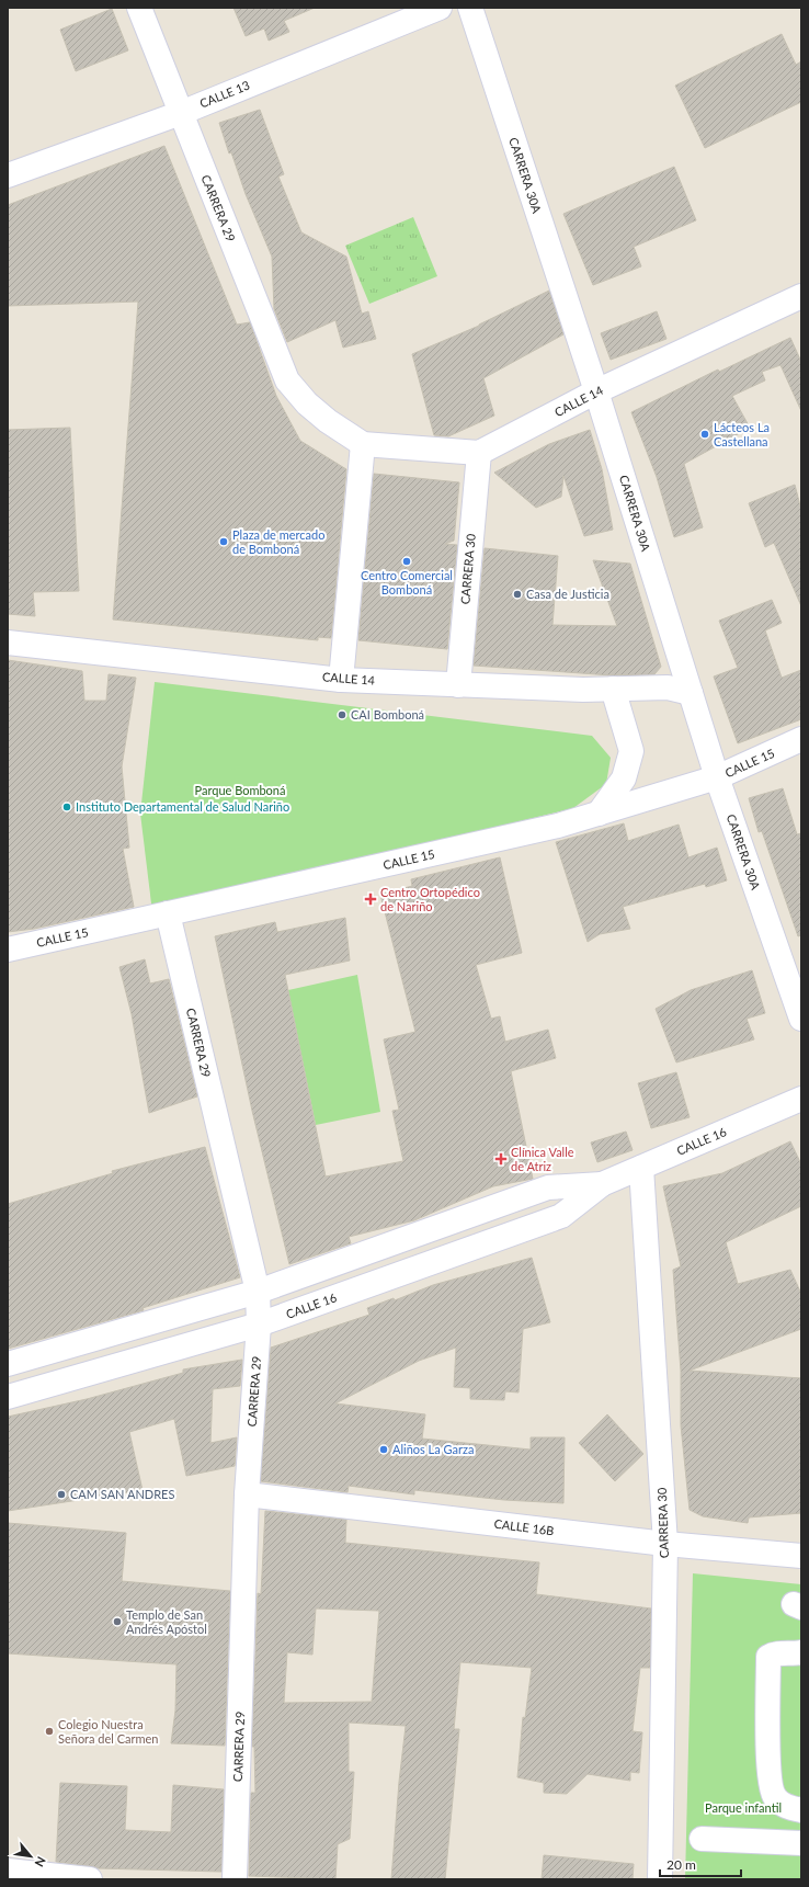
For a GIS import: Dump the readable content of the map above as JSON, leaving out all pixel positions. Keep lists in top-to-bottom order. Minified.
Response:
{"streets":{"street":["CALLE 13","CARRERA 30A","CARRERA 29","CALLE 14","CARRERA 30","CALLE 15","CALLE 16","CALLE 16B"]},"crossings":[["CALLE 13","CARRERA 29"],["CARRERA 30A","CALLE 14"],["CARRERA 30A","CALLE 15"],["CARRERA 29","CALLE 15"],["CARRERA 29","CALLE 16"],["CARRERA 29","CALLE 16B"],["CALLE 14","CARRERA 30"],["CARRERA 30","CALLE 16"],["CARRERA 30","CALLE 16B"]],"parks":["Parque Bomboná","Parque infantil"],"places":{"other":["Lácteos La Castellana","Plaza de mercado de Bomboná","Centro Comercial Bomboná","Casa de Justicia","CAI Bomboná","Instituto Departamental de Salud Nariño","Aliños La Garza","CAM SAN ANDRES","Templo de San Andrés Apóstol","Colegio Nuestra Señora del Carmen"],"health":["Centro Ortopédico de Nariño","Clínica Valle de Atriz"]},"scale_bar":"20 m","north":"bottom right"}
